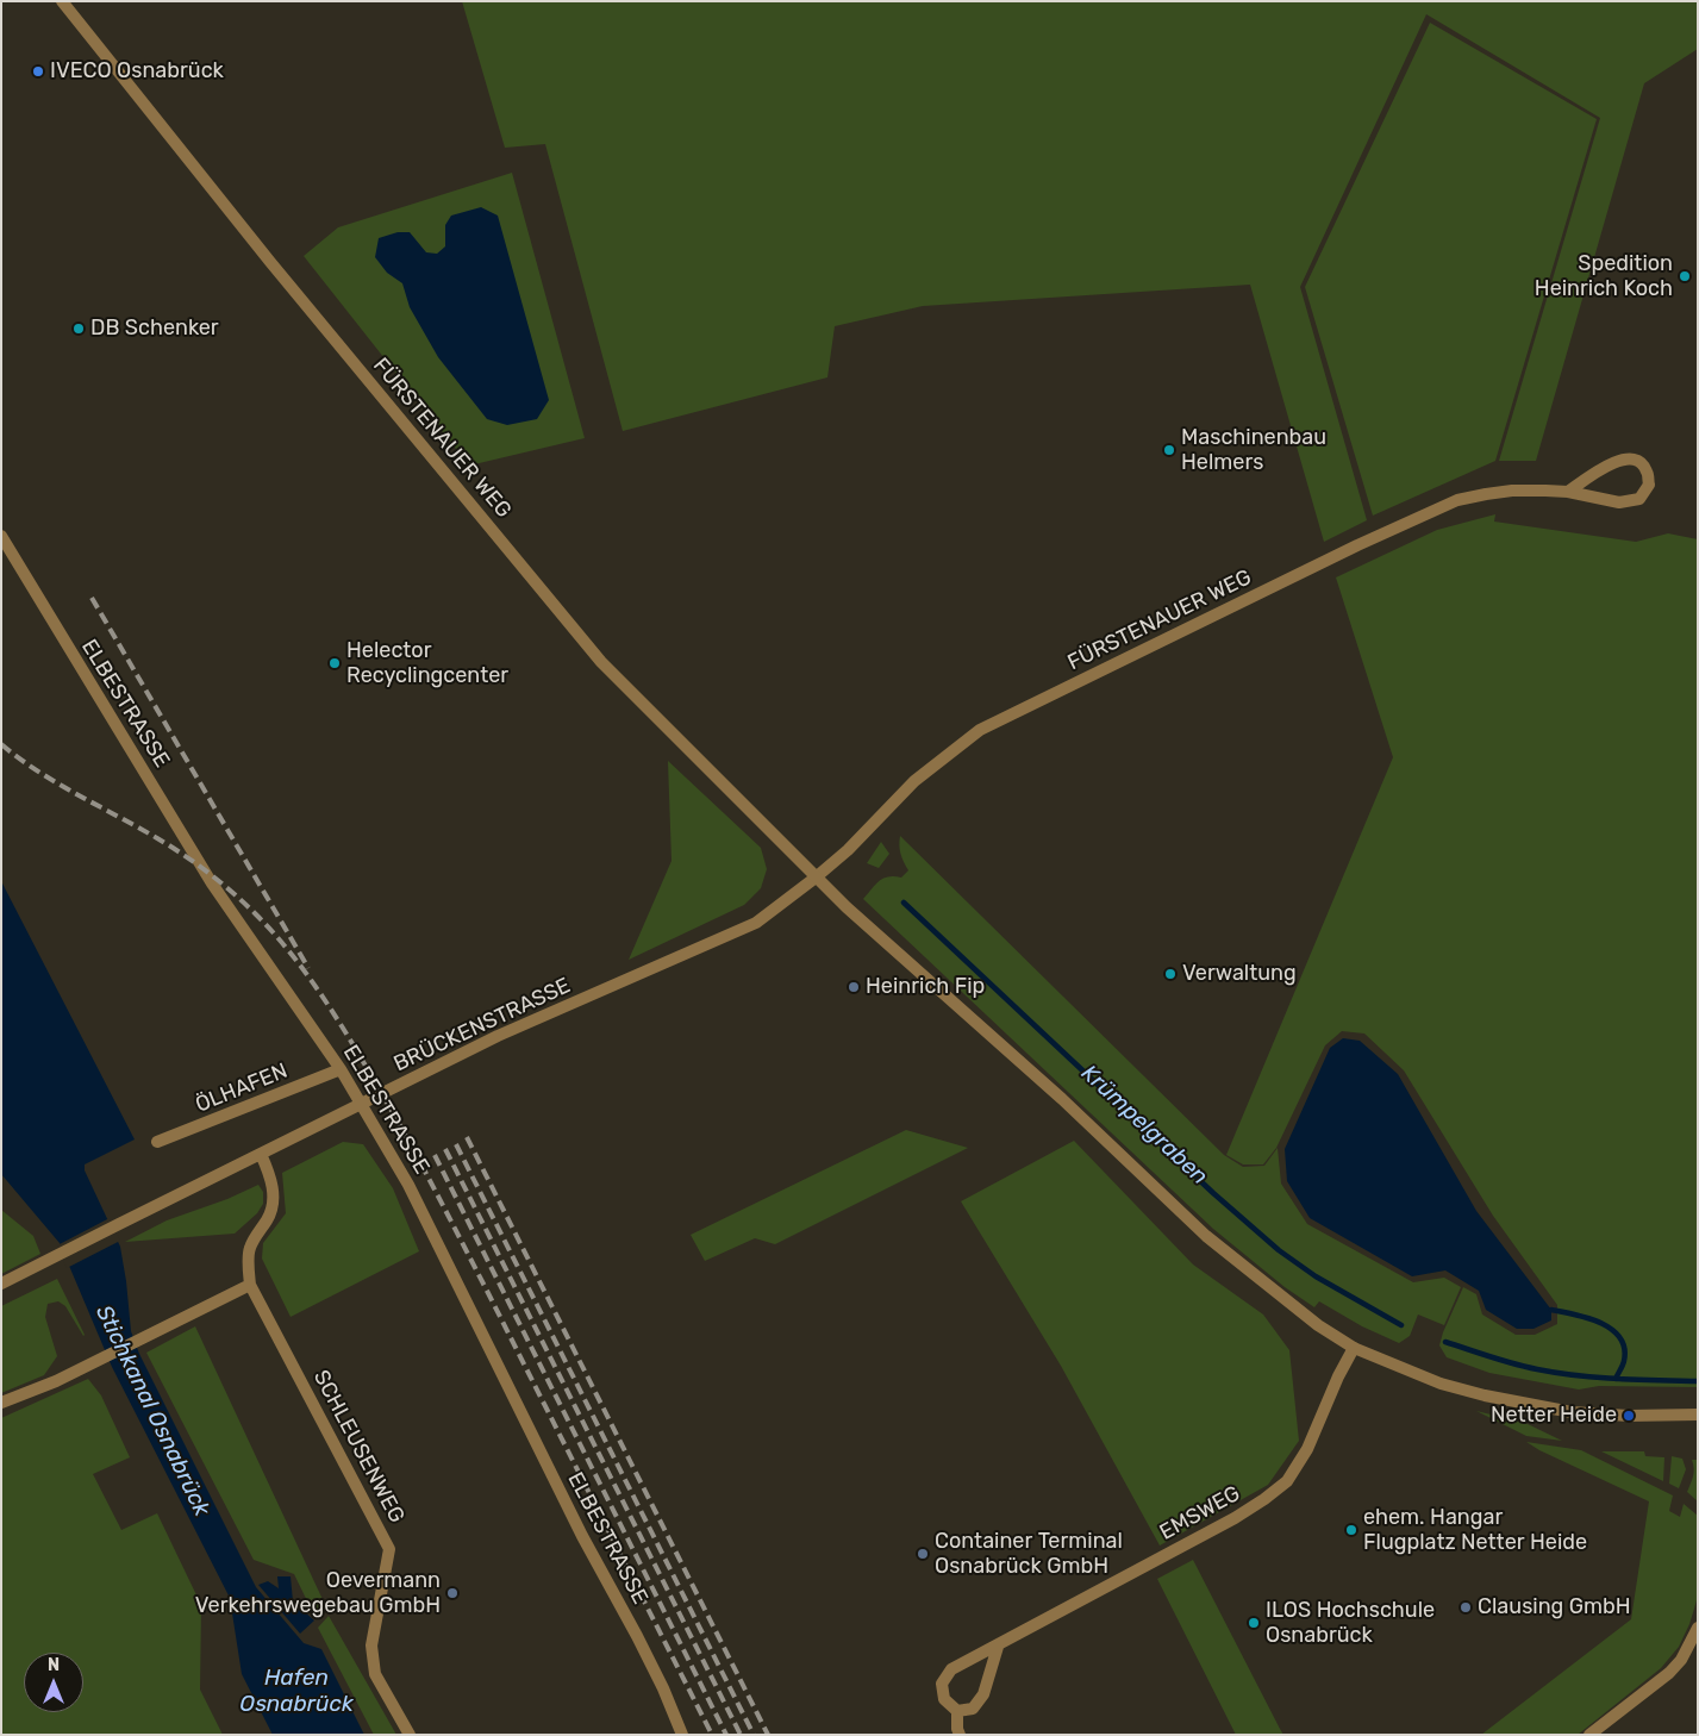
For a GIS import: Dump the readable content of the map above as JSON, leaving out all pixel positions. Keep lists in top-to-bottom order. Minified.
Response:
{"streets":{"street":["FÜRSTENAUER WEG","ELBESTRASSE","BRÜCKENSTRASSE","ÖLHAFEN","SCHLEUSENWEG","EMSWEG"]},"crossings":[["FÜRSTENAUER WEG","BRÜCKENSTRASSE"],["FÜRSTENAUER WEG","EMSWEG"],["ELBESTRASSE","BRÜCKENSTRASSE"],["ELBESTRASSE","ÖLHAFEN"],["BRÜCKENSTRASSE","SCHLEUSENWEG"]],"water":["Krümpelgraben","Stichkanal Osnabrück","Hafen Osnabrück"],"places":["IVECO Osnabrück","Spedition Heinrich Koch","DB Schenker","Maschinenbau Helmers","Helector Recyclingcenter","Verwaltung","Heinrich Fip","Netter Heide","ehem. Hangar Flugplatz Netter Heide","Container Terminal Osnabrück GmbH","Oevermann Verkehrswegebau GmbH","Clausing GmbH","ILOS Hochschule Osnabrück"],"north":"top"}
